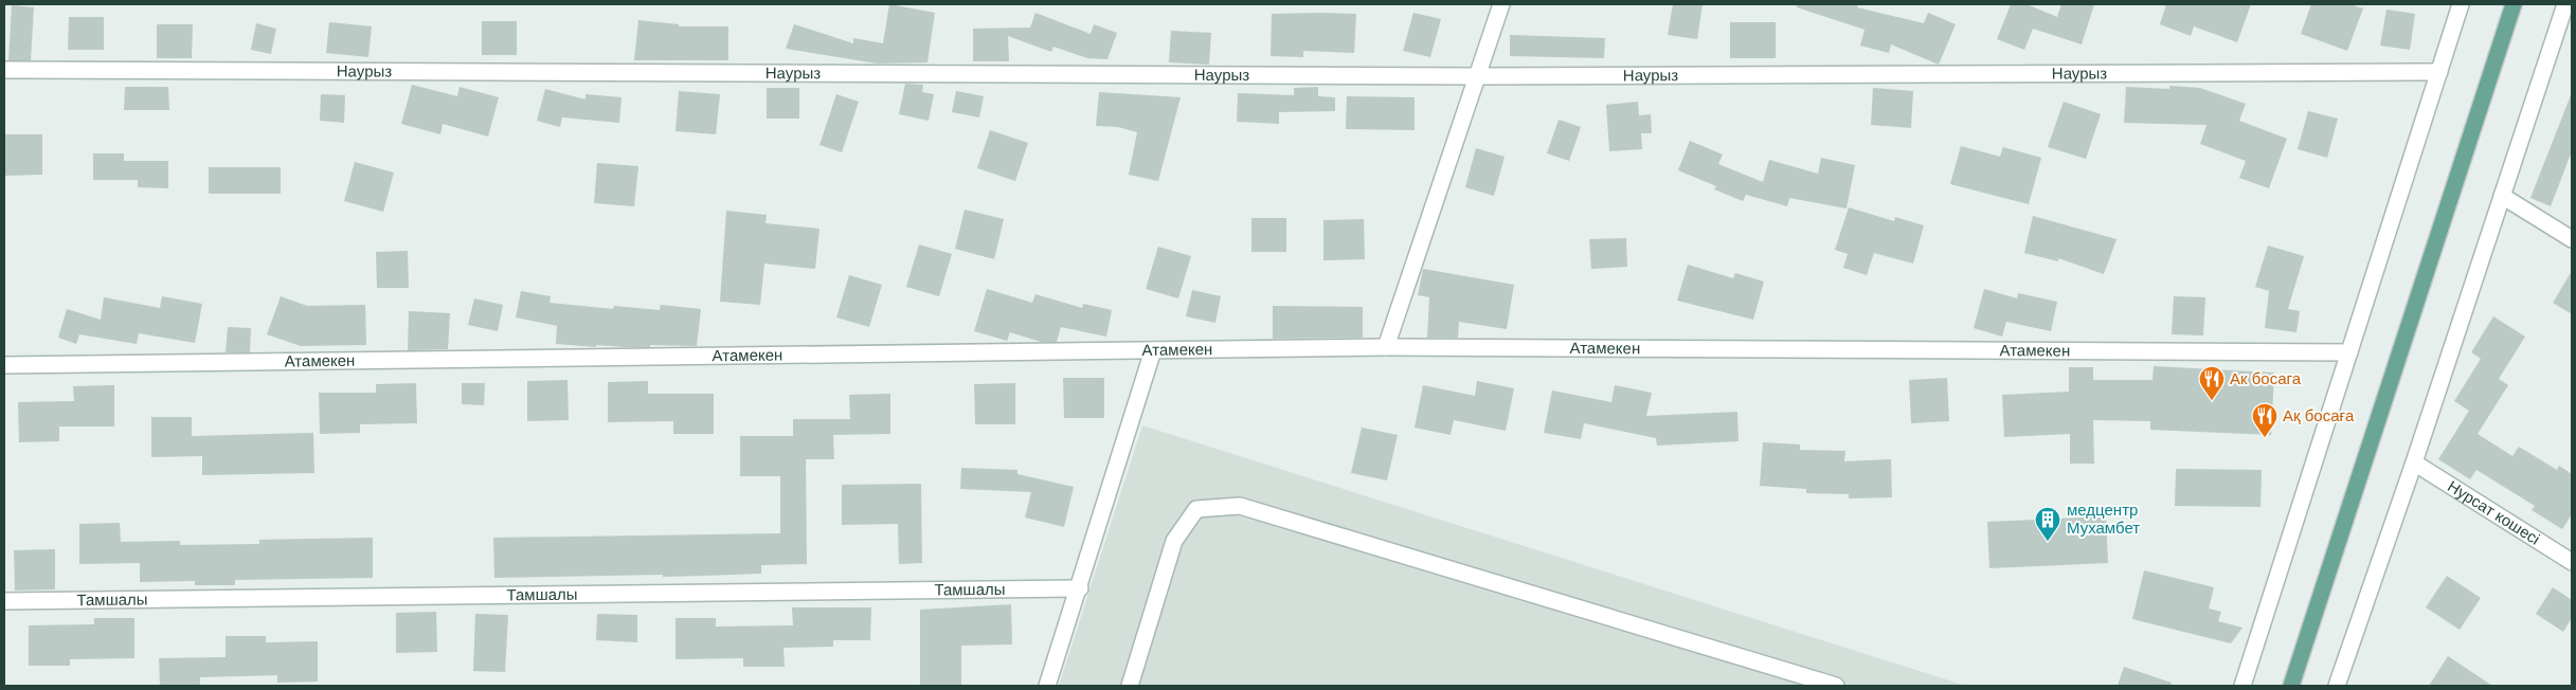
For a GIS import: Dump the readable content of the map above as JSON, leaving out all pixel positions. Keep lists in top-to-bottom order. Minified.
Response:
{"streets":{"street":["Наурыз","Атамекен","Нурсат кошесi","Тамшалы"]},"places":{"restaurant":["Ак босага","Ақ босаға"],"building":["медцентр Мухамбет"]}}
